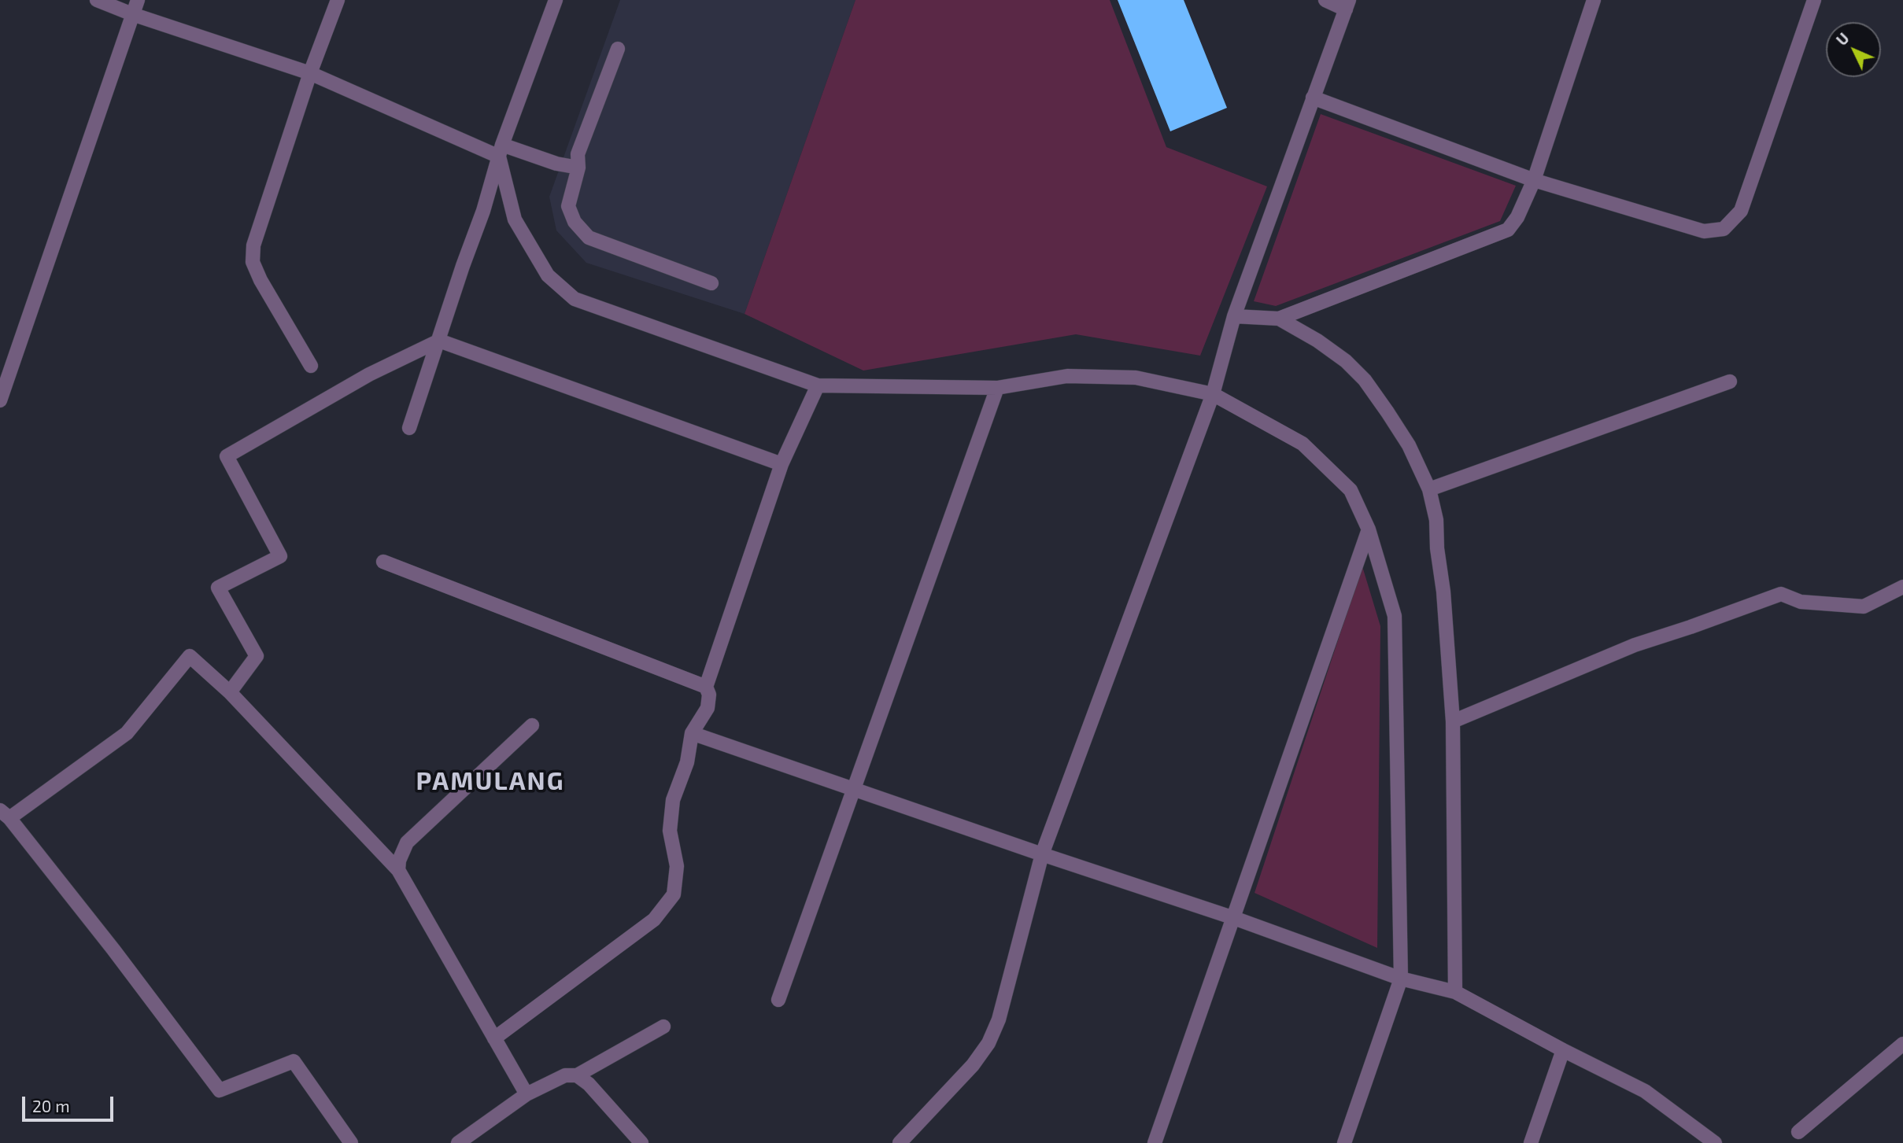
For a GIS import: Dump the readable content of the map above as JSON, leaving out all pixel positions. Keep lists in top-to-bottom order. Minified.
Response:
{"districts":["PAMULANG"],"scale_bar":"20 m","north":"top left"}
